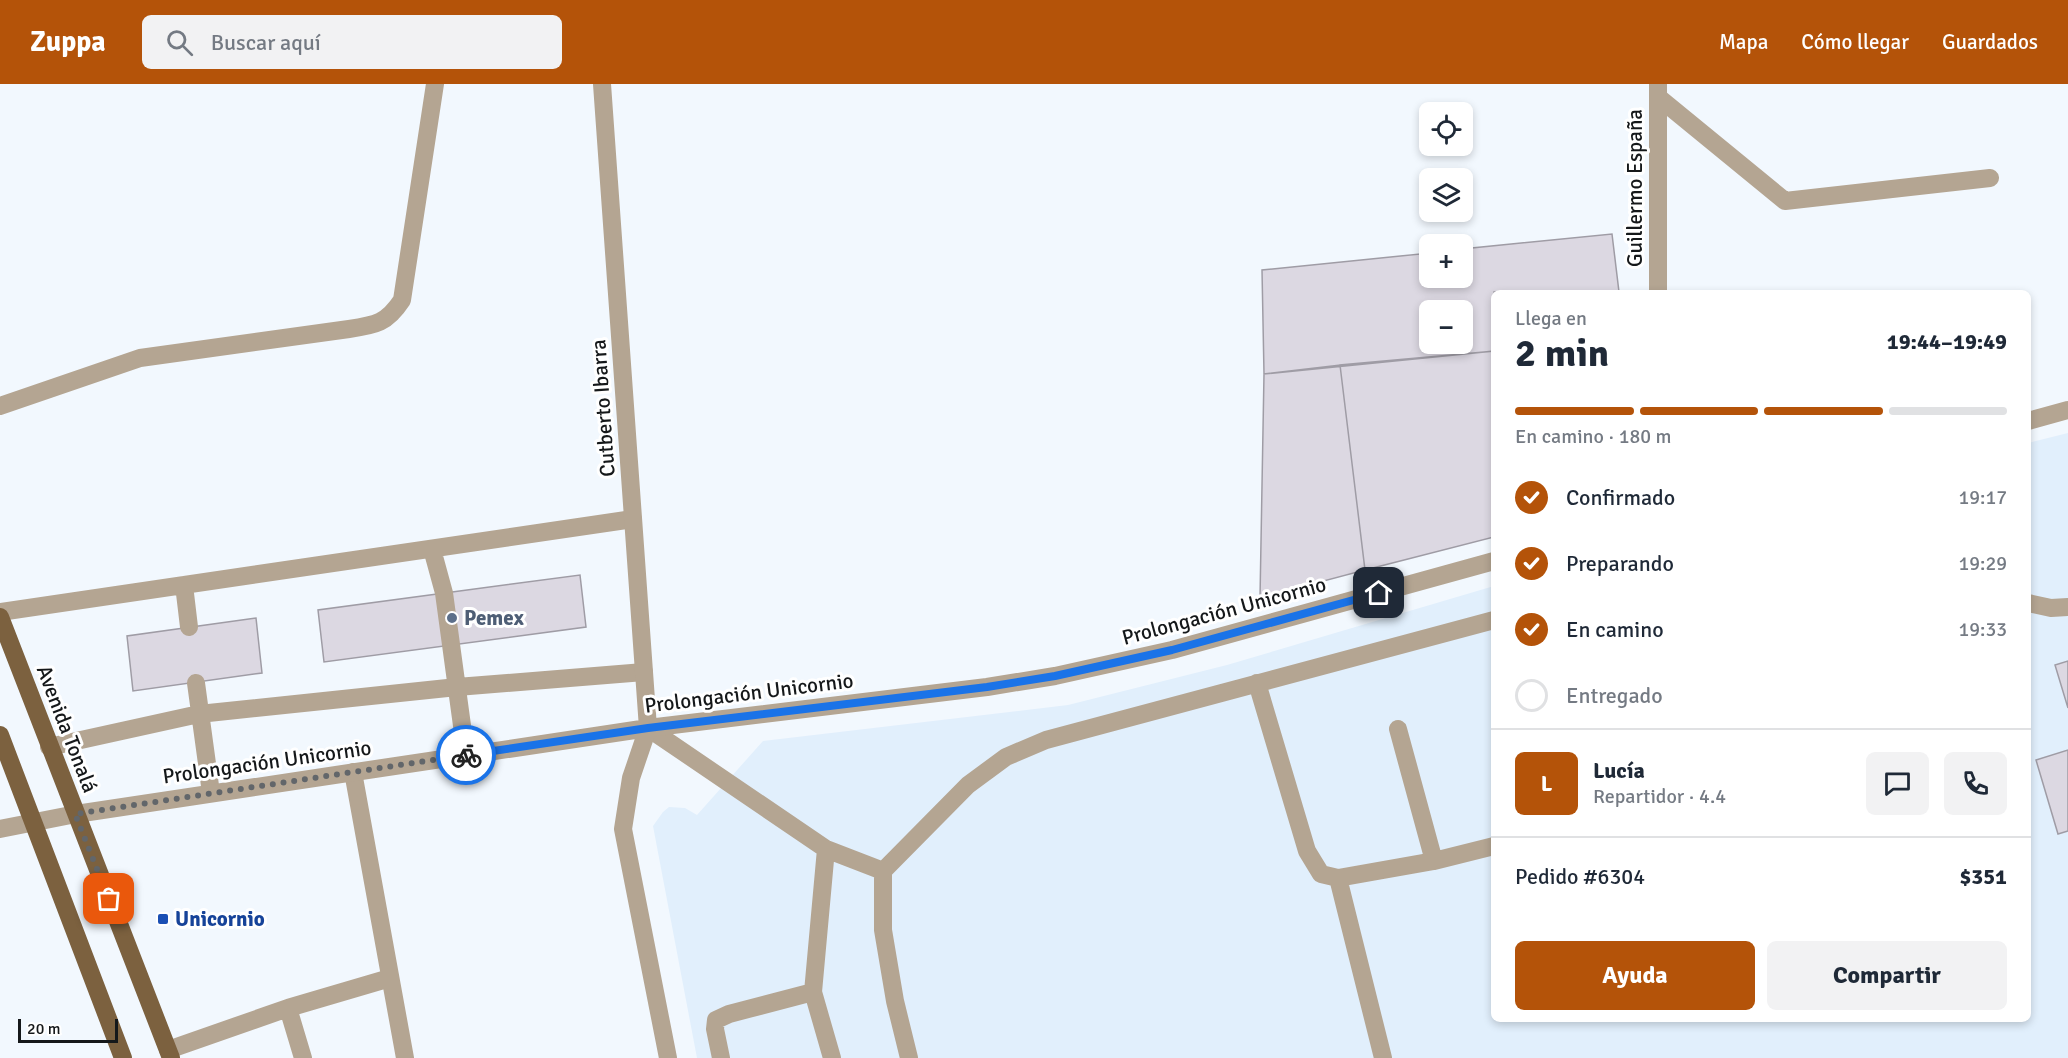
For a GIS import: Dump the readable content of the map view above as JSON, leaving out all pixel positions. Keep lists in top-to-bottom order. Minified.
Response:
{"streets":{"main road":["Avenida Tonalá"],"street":["Guillermo España","Cutberto Ibarra","Prolongación Unicornio"]},"crossings":[["Cutberto Ibarra","Prolongación Unicornio"],["Prolongación Unicornio","Avenida Tonalá"]],"places":{"other":["Pemex"],"transit":["Unicornio"]},"scale_bar":"20 m","page":{"header":"Zuppa","search":"Buscar aquí","nav":["Mapa","Cómo llegar","Guardados"],"map_buttons":["+","−"],"heading":["2 min","Llega en","19:44–19:49"],"panel":["Lucía","Repartidor · 4.4","Pedido #6304","$351"],"bar":"En camino · 180 m","list":[["Confirmado","19:17"],["Preparando","19:29"],["En camino","19:33"],"Entregado"],"round":"L","buttons":["Ayuda","Compartir"],"scale":"20 m"}}
